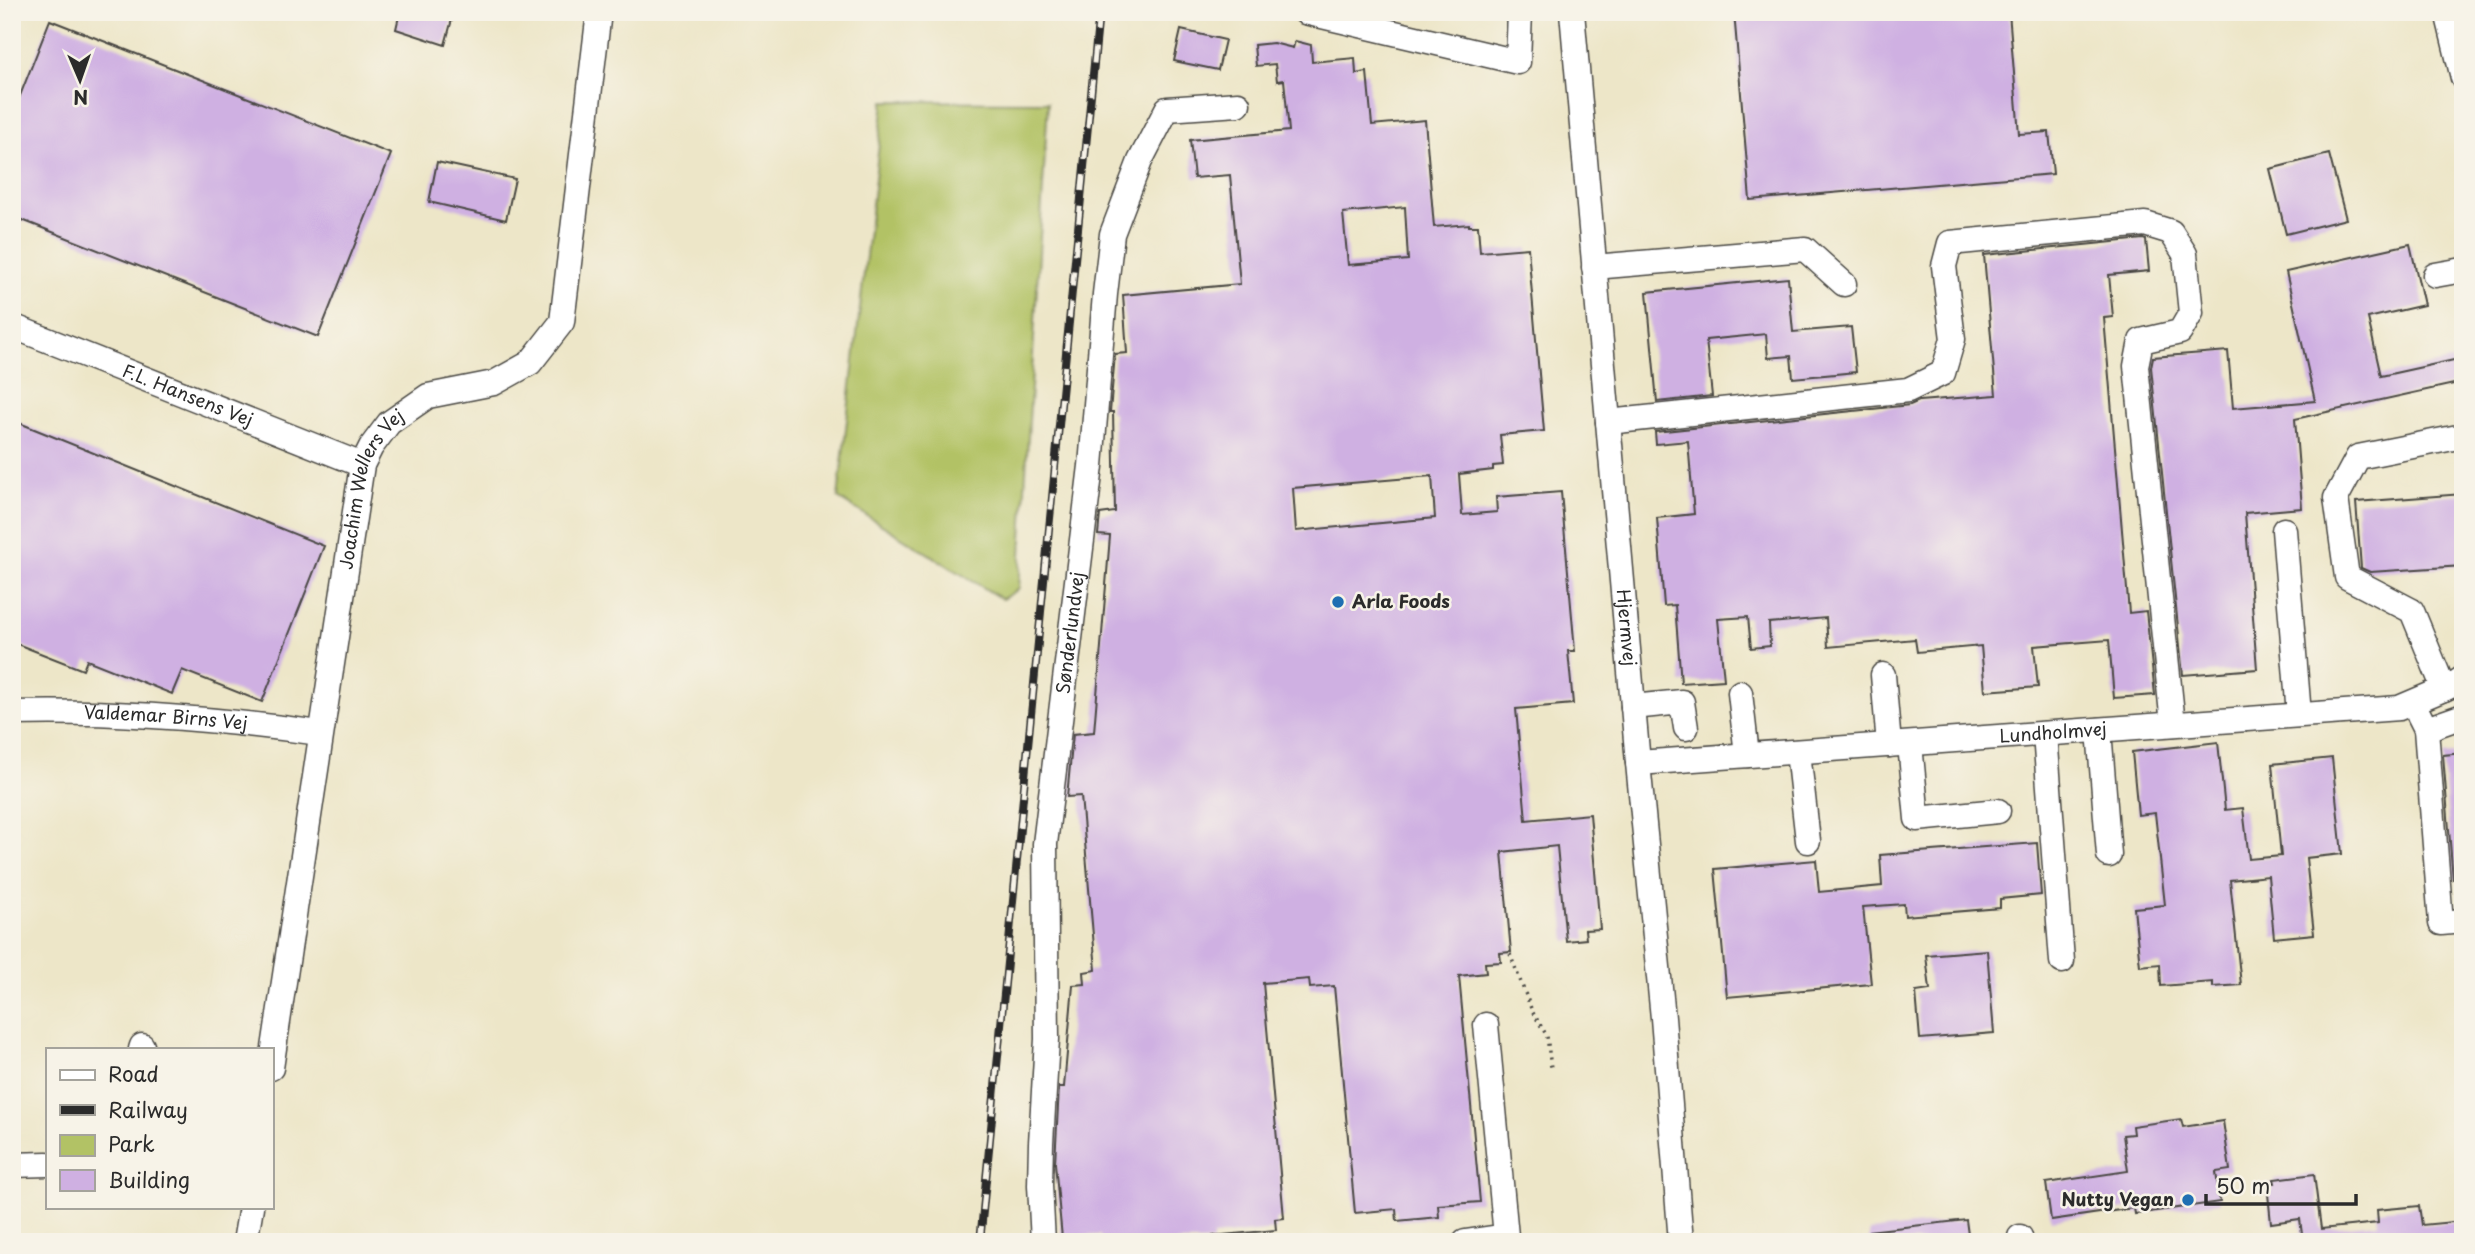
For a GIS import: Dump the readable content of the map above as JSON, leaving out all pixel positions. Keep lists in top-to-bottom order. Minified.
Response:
{"streets":{"street":["F.L. Hansens Vej","Joachim Wellers Vej","Hjermvej","Sønderlundvej","Valdemar Birns Vej","Lundholmvej"]},"crossings":[["F.L. Hansens Vej","Joachim Wellers Vej"],["Joachim Wellers Vej","Valdemar Birns Vej"],["Hjermvej","Lundholmvej"]],"places":["Arla Foods","Nutty Vegan"],"legend":["Road","Railway","Park","Building"],"scale_bar":"50 m","north":"bottom"}
